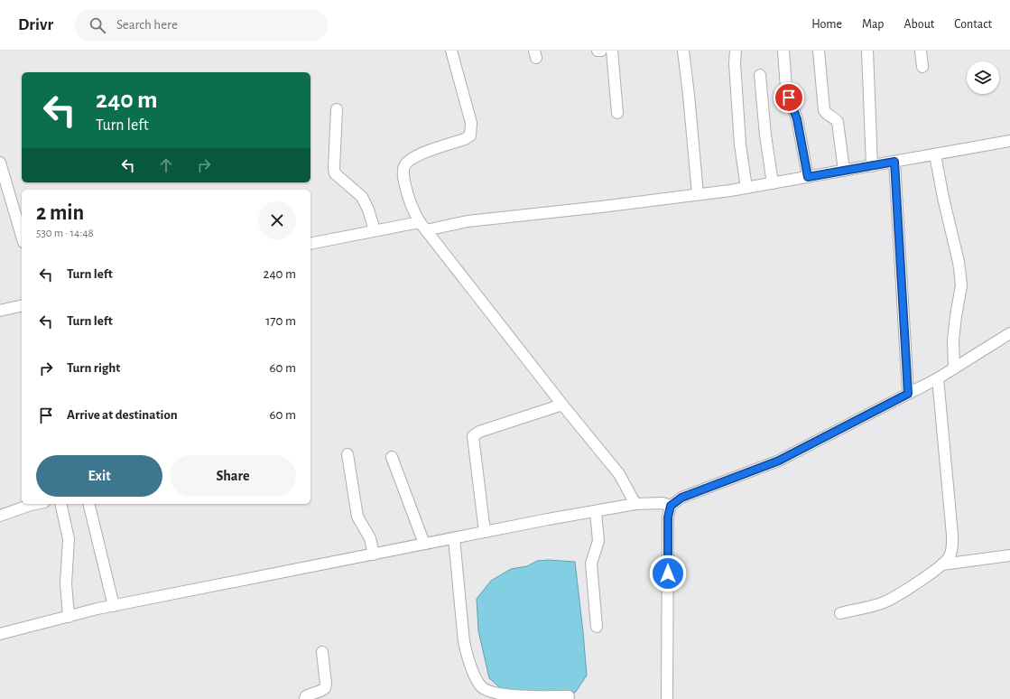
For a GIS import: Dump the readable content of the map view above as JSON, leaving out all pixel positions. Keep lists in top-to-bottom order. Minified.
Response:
{"page":{"header":"Drivr","search":"Search here","nav":["Home","Map","About","Contact"],"turn":["240 m","Turn left"],"heading":["2 min","530 m · 14:48"],"list":[{"name":"Turn left","value":"240 m"},{"name":"Turn left","value":"170 m"},{"name":"Turn right","value":"60 m"},{"name":"Arrive at destination","value":"60 m"}],"buttons":["Exit","Share"]}}
